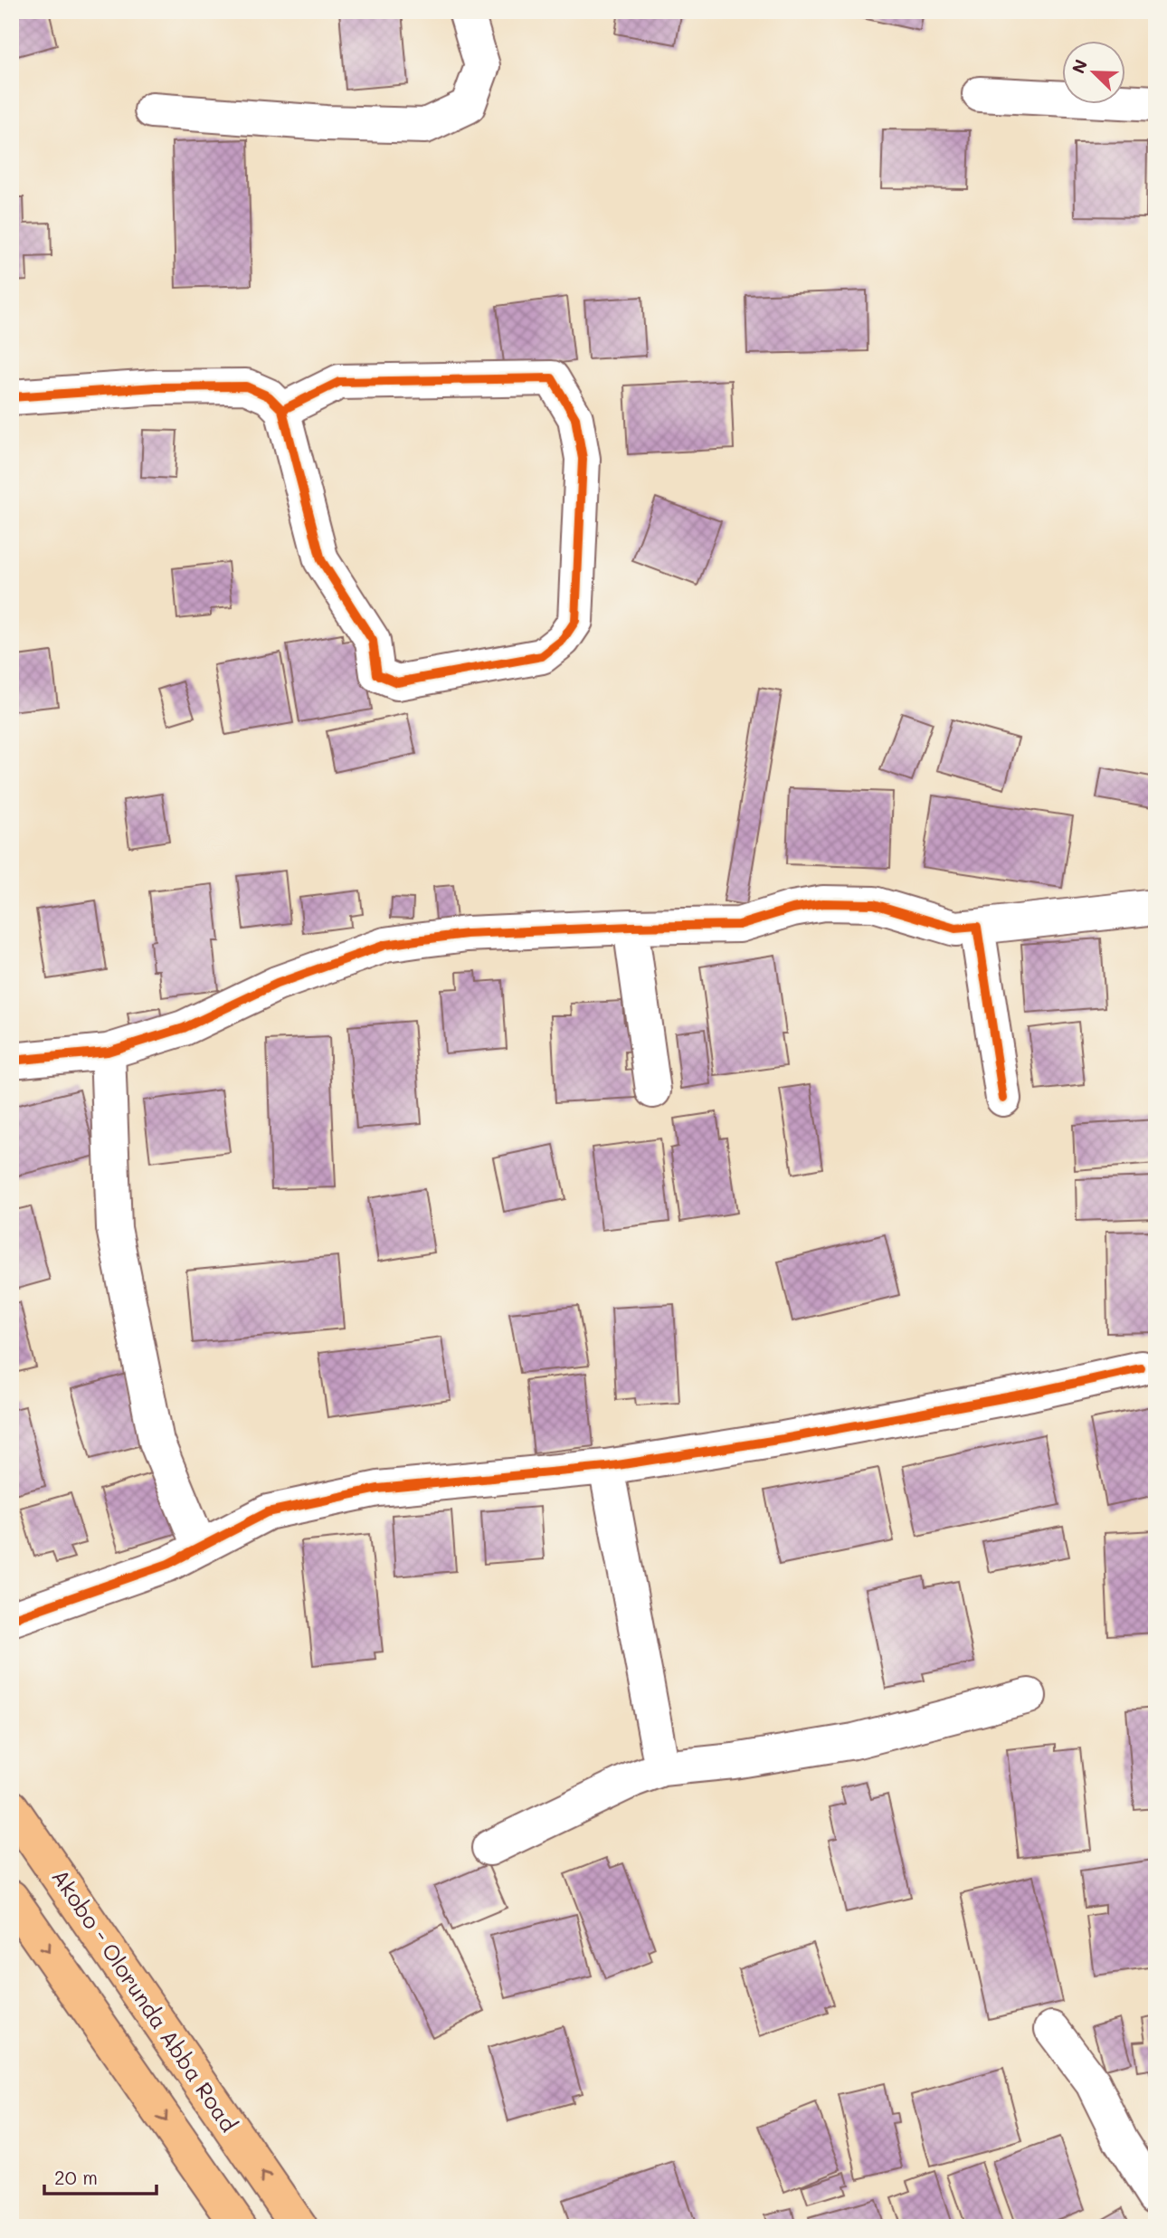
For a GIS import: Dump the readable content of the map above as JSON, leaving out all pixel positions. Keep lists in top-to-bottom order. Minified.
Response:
{"streets":{"main road":["Akobo - Olorunda Abba Road"]},"scale_bar":"20 m","north":"top left"}
